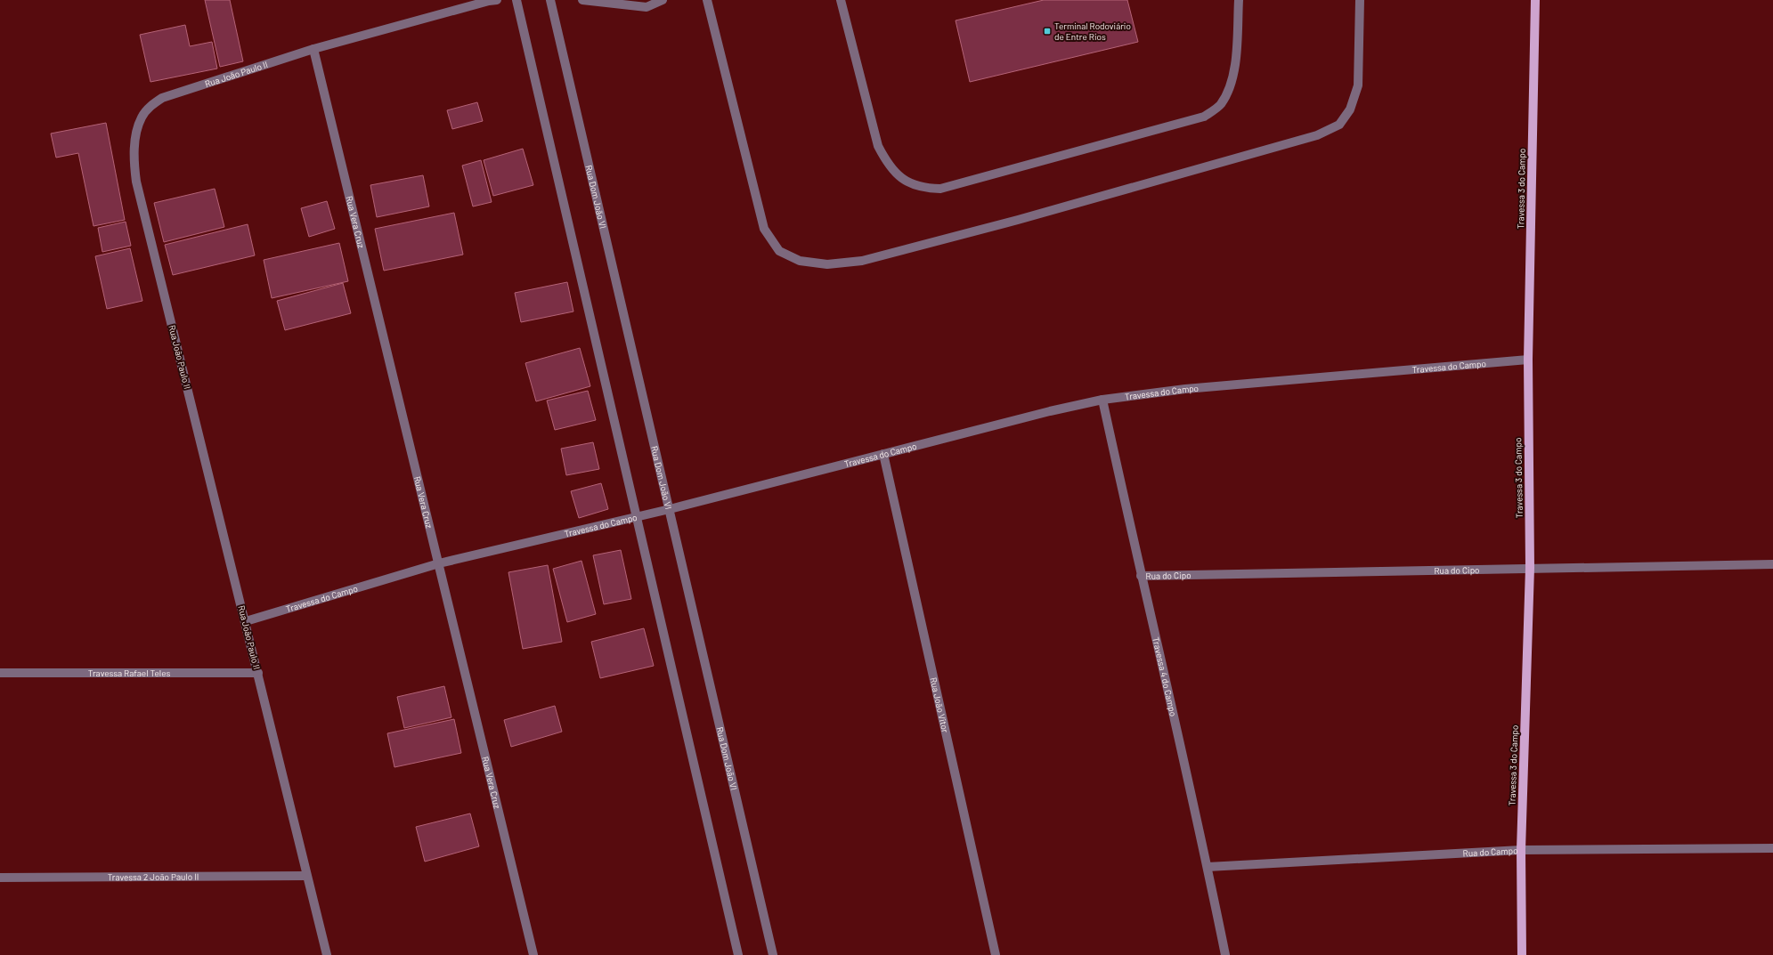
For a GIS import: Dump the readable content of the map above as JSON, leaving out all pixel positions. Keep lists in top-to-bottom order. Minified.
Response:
{"streets":{"main road":["Travessa 3 do Campo"],"street":["Rua João Paulo II","Rua Dom João VI","Rua Vera Cruz","Travessa do Campo","Rua do Cipo","Travessa Rafael Teles","Travessa 4 do Campo","Rua João Vitor","Rua do Campo","Travessa 2 João Paulo II"]},"crossings":[["Rua João Paulo II","Rua Vera Cruz"],["Rua João Paulo II","Travessa do Campo"],["Rua João Paulo II","Travessa Rafael Teles"],["Rua João Paulo II","Travessa 2 João Paulo II"],["Travessa 3 do Campo","Travessa do Campo"],["Travessa 3 do Campo","Rua do Cipo"],["Travessa 3 do Campo","Rua do Campo"],["Rua Dom João VI","Travessa do Campo"],["Rua Vera Cruz","Travessa do Campo"],["Travessa do Campo","Travessa 4 do Campo"],["Travessa do Campo","Rua João Vitor"],["Rua do Cipo","Travessa 4 do Campo"],["Travessa 4 do Campo","Rua do Campo"]],"places":{"transit":["Terminal Rodoviário de Entre Rios"]}}
